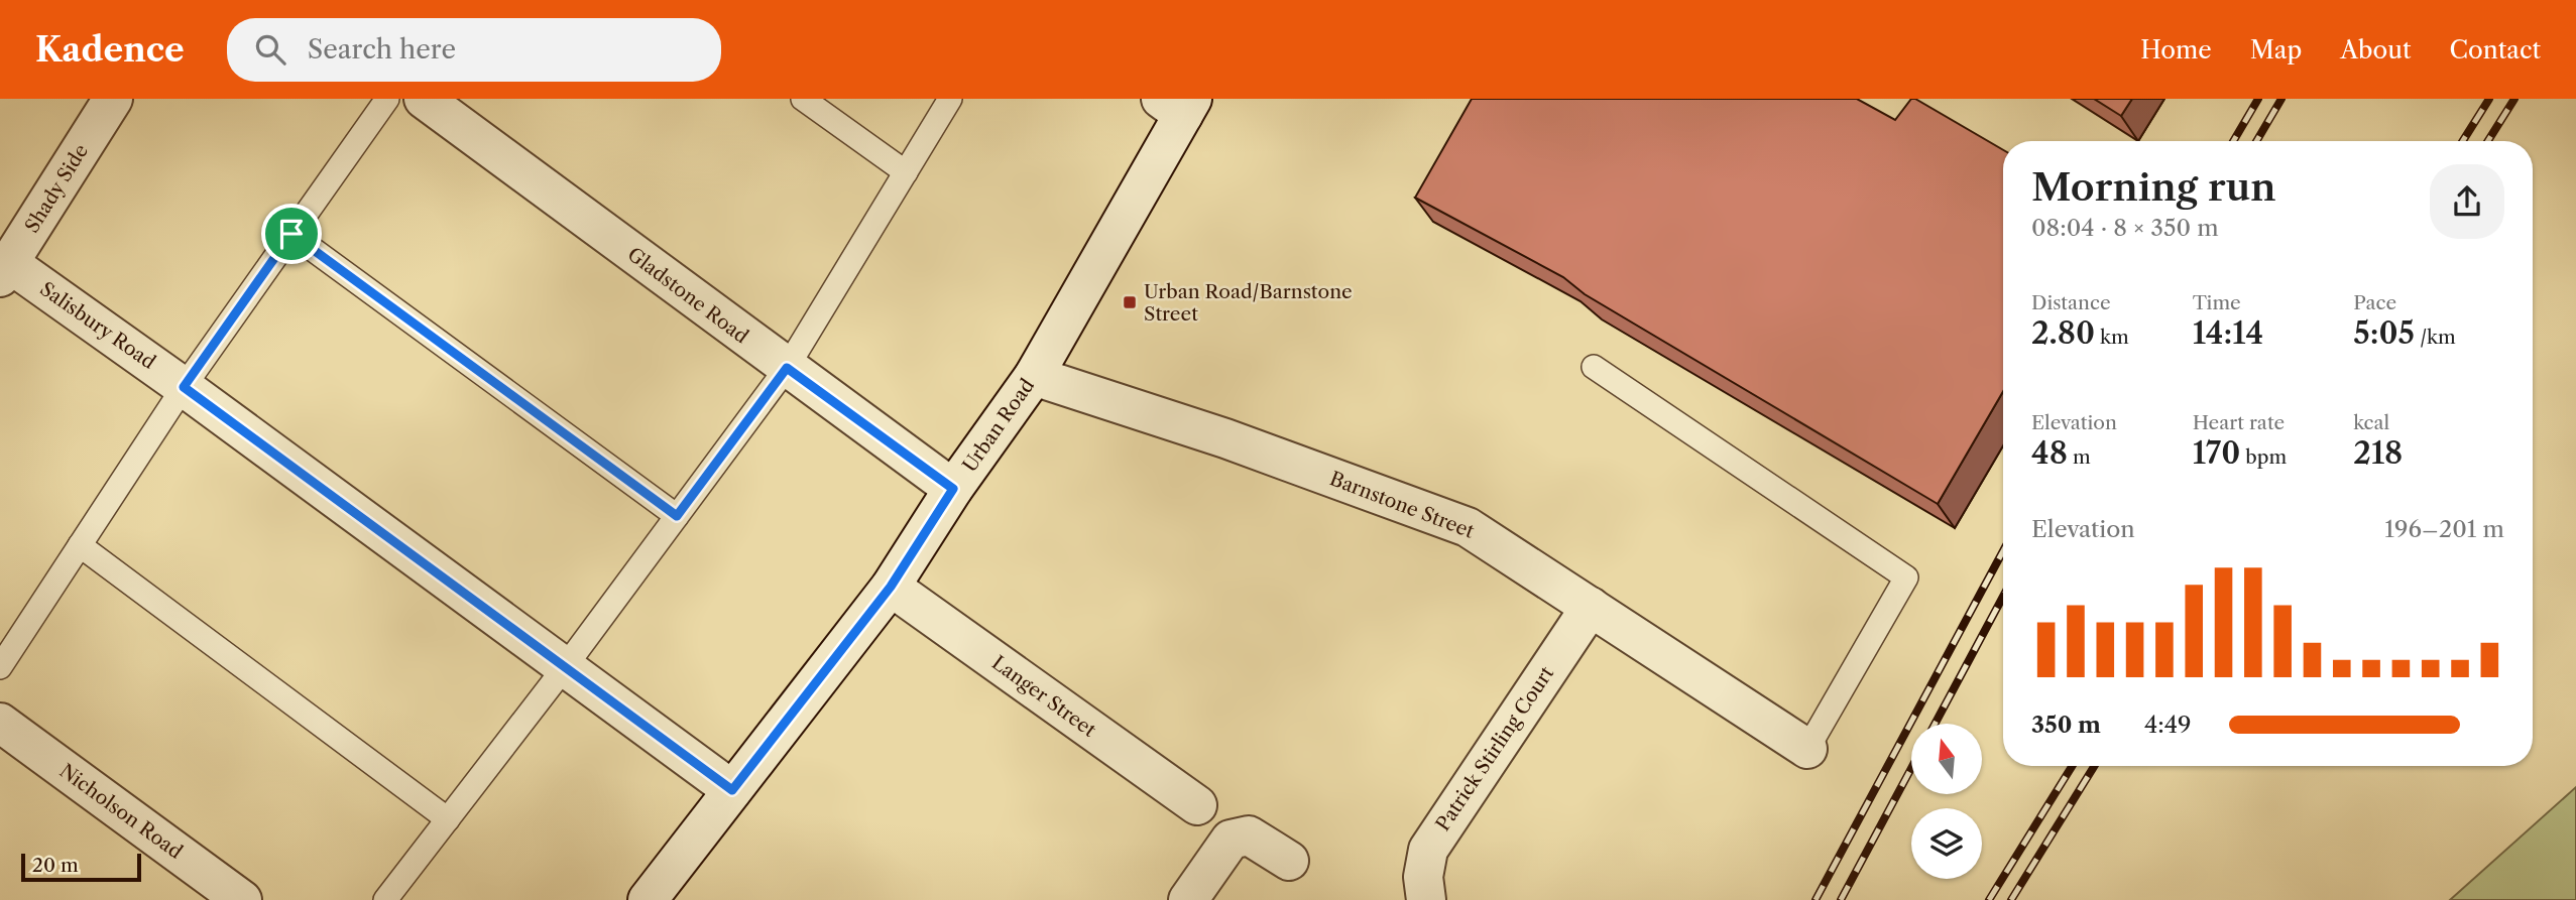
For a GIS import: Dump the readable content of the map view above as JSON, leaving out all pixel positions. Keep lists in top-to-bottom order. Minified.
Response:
{"streets":{"street":["Shady Side","Gladstone Road","Salisbury Road","Urban Road","Barnstone Street","Langer Street","Patrick Stirling Court","Nicholson Road"]},"crossings":[["Shady Side","Salisbury Road"],["Gladstone Road","Urban Road"],["Salisbury Road","Urban Road"],["Urban Road","Barnstone Street"],["Urban Road","Langer Street"],["Barnstone Street","Patrick Stirling Court"]],"places":{"transit":["Urban Road/Barnstone Street"]},"scale_bar":"20 m","north":"top","page":{"header":"Kadence","search":"Search here","nav":["Home","Map","About","Contact"],"heading":["Morning run","08:04 · 8 × 350 m"],"stats":[["Distance","2.80 km"],["Time","14:14"],["Pace","5:05 /km"],["Elevation","48 m"],["Heart rate","170 bpm"],["kcal","218"]],"chart":["Elevation","196–201 m"],"list":[{"name":"350 m","note":"4:49"}],"scale":"20 m"}}
